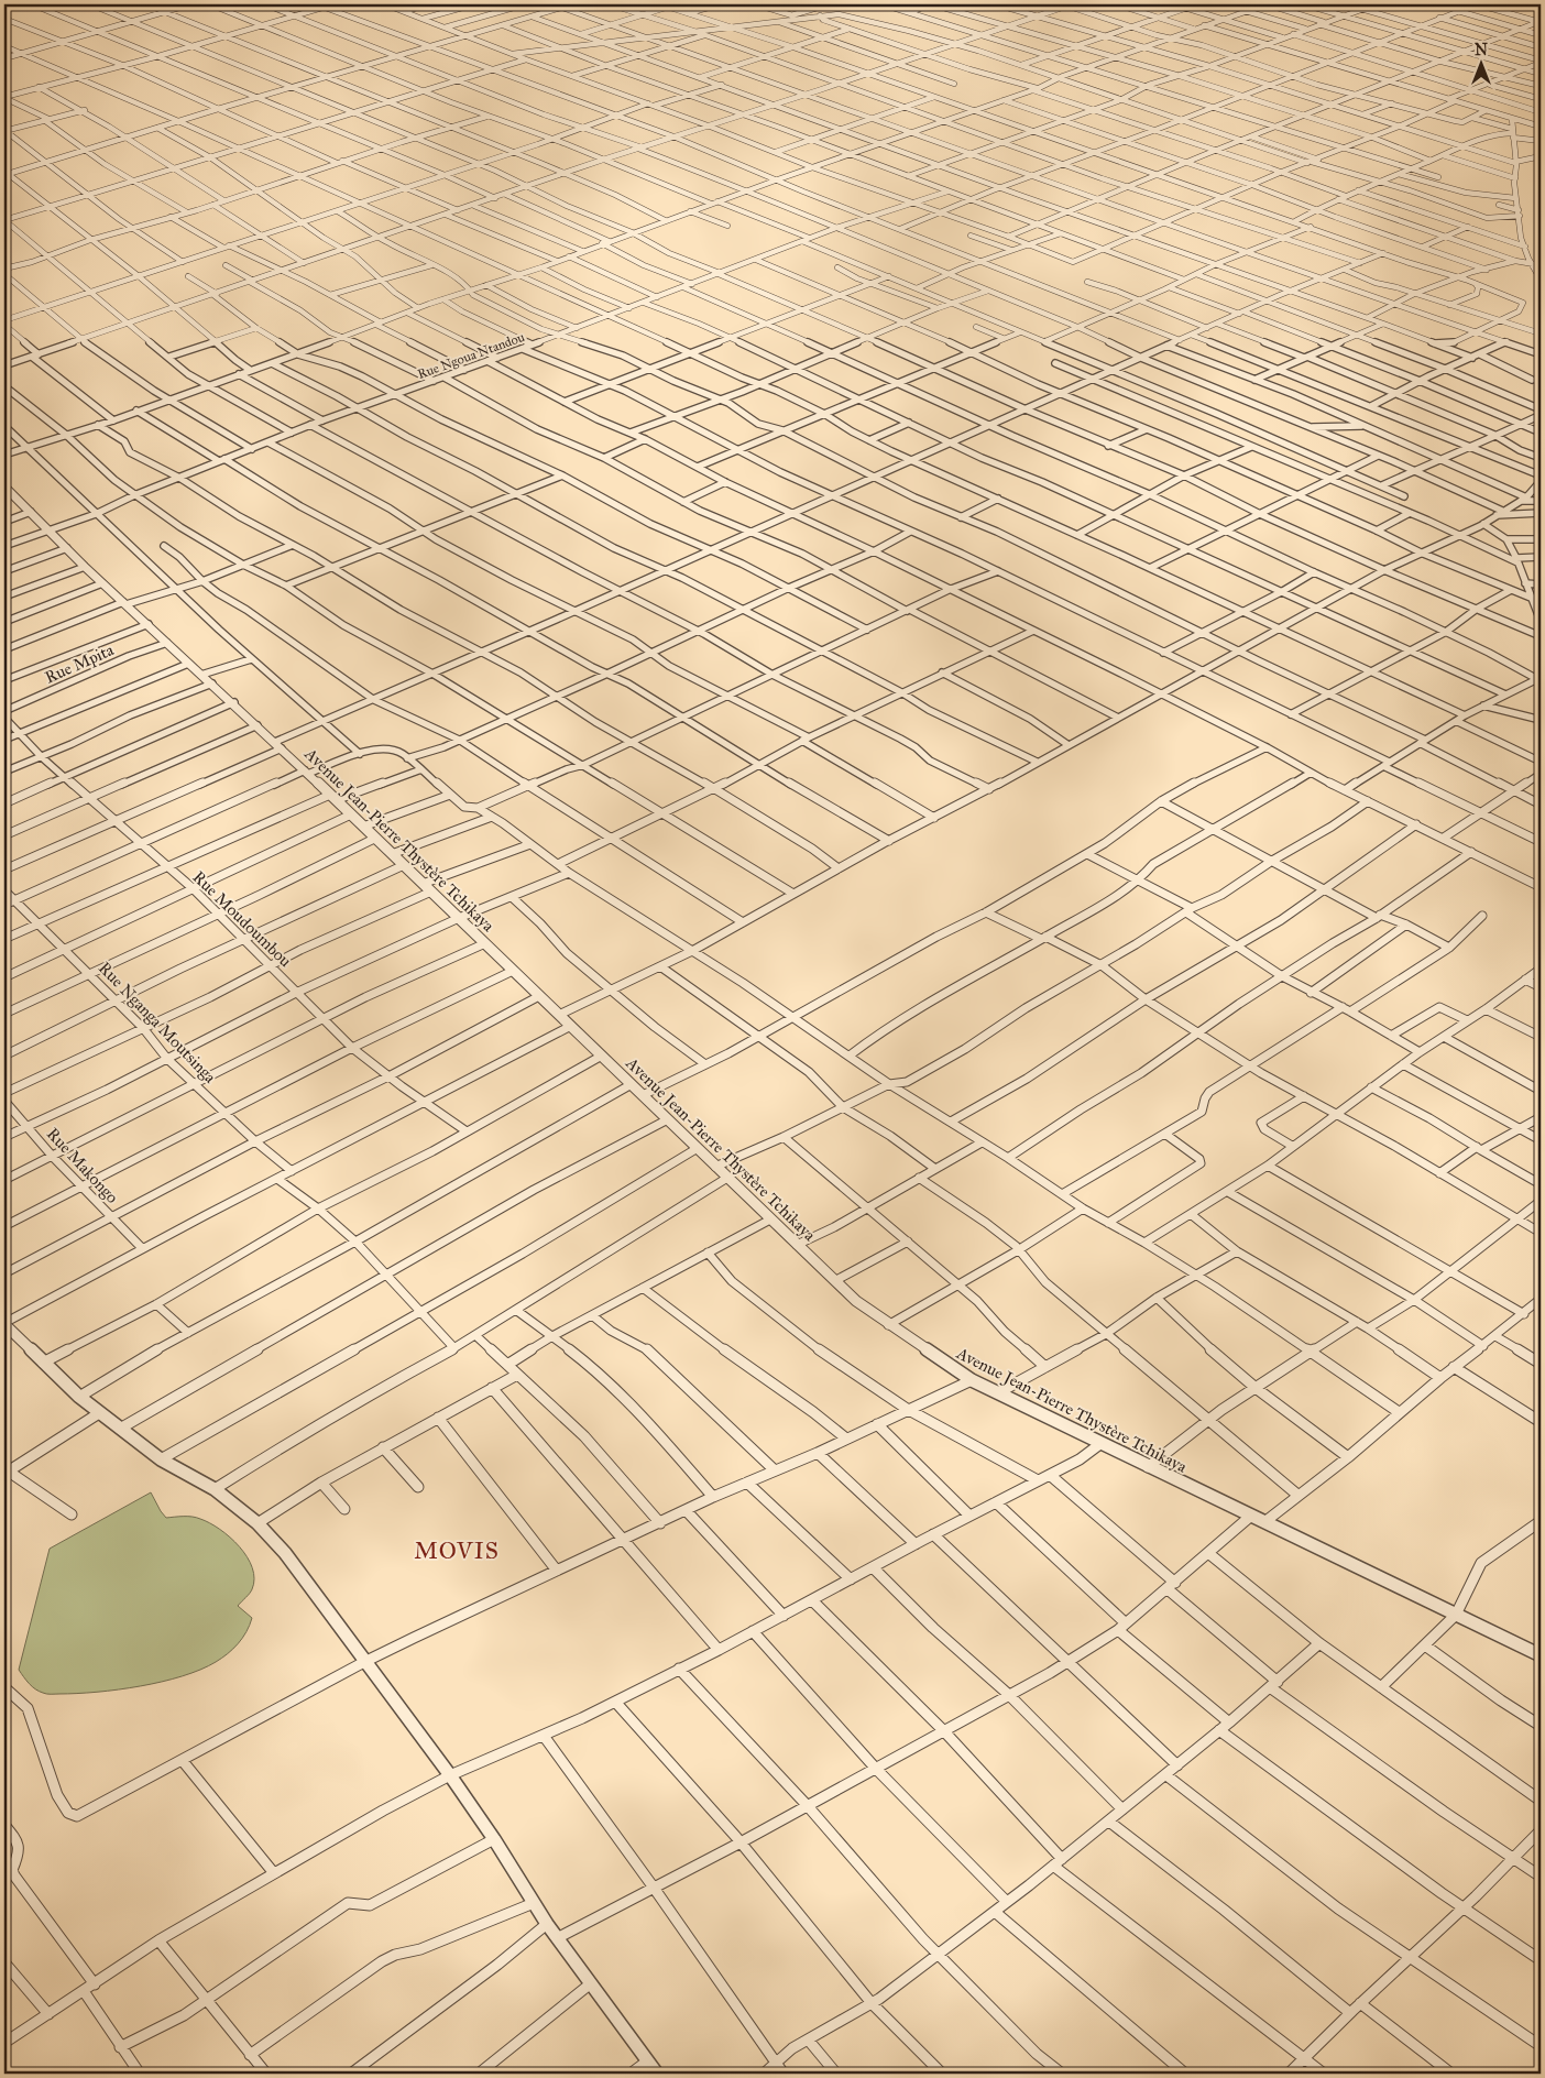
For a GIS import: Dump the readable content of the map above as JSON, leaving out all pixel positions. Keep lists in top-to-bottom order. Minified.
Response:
{"streets":{"street":["Rue Ngoua Ntandou","Rue Mpita","Avenue Jean-Pierre Thystère Tchikaya","Rue Moudoumbou","Rue Nganga Moutsinga","Rue Makongo"]},"crossings":[["Rue Ngoua Ntandou","Avenue Jean-Pierre Thystère Tchikaya"],["Rue Mpita","Avenue Jean-Pierre Thystère Tchikaya"]],"districts":["MOVIS"],"north":"top"}
